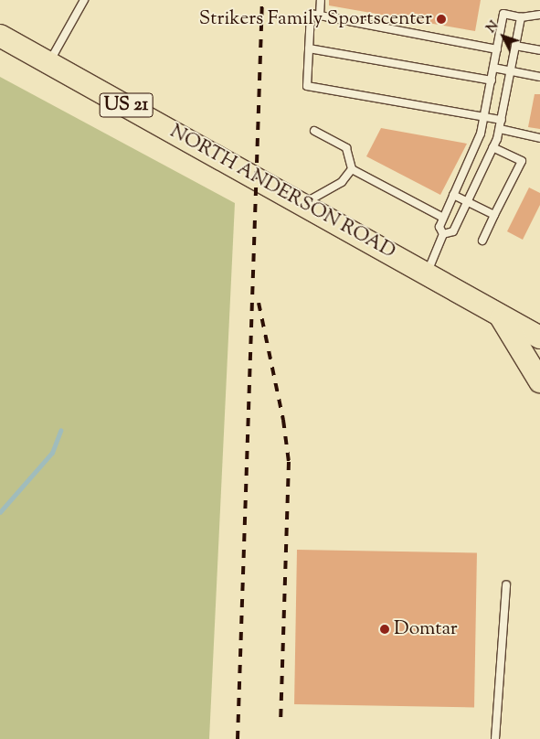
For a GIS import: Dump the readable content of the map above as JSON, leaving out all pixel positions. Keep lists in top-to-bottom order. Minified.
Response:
{"streets":{"main road":["US 21","NORTH ANDERSON ROAD"]},"places":["Strikers Family Sportscenter","Domtar"],"north":"top left"}
